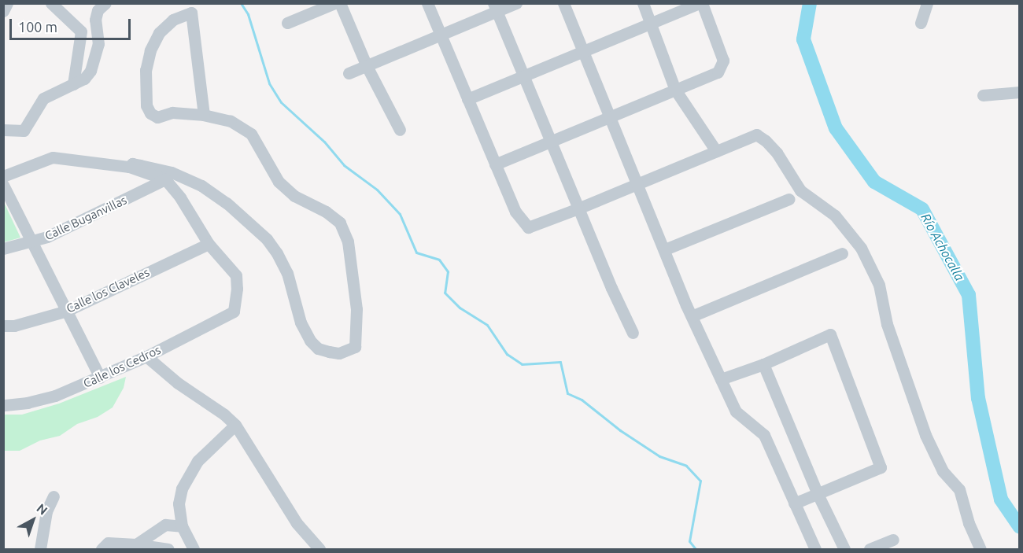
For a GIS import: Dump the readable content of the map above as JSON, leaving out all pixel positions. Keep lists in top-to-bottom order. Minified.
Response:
{"streets":{"street":["Calle Buganvillas","Calle los Claveles","Calle los Cedros"]},"crossings":[["Calle los Claveles","Calle los Cedros"]],"water":["Río Achocalla"],"scale_bar":"100 m","north":"top right"}
